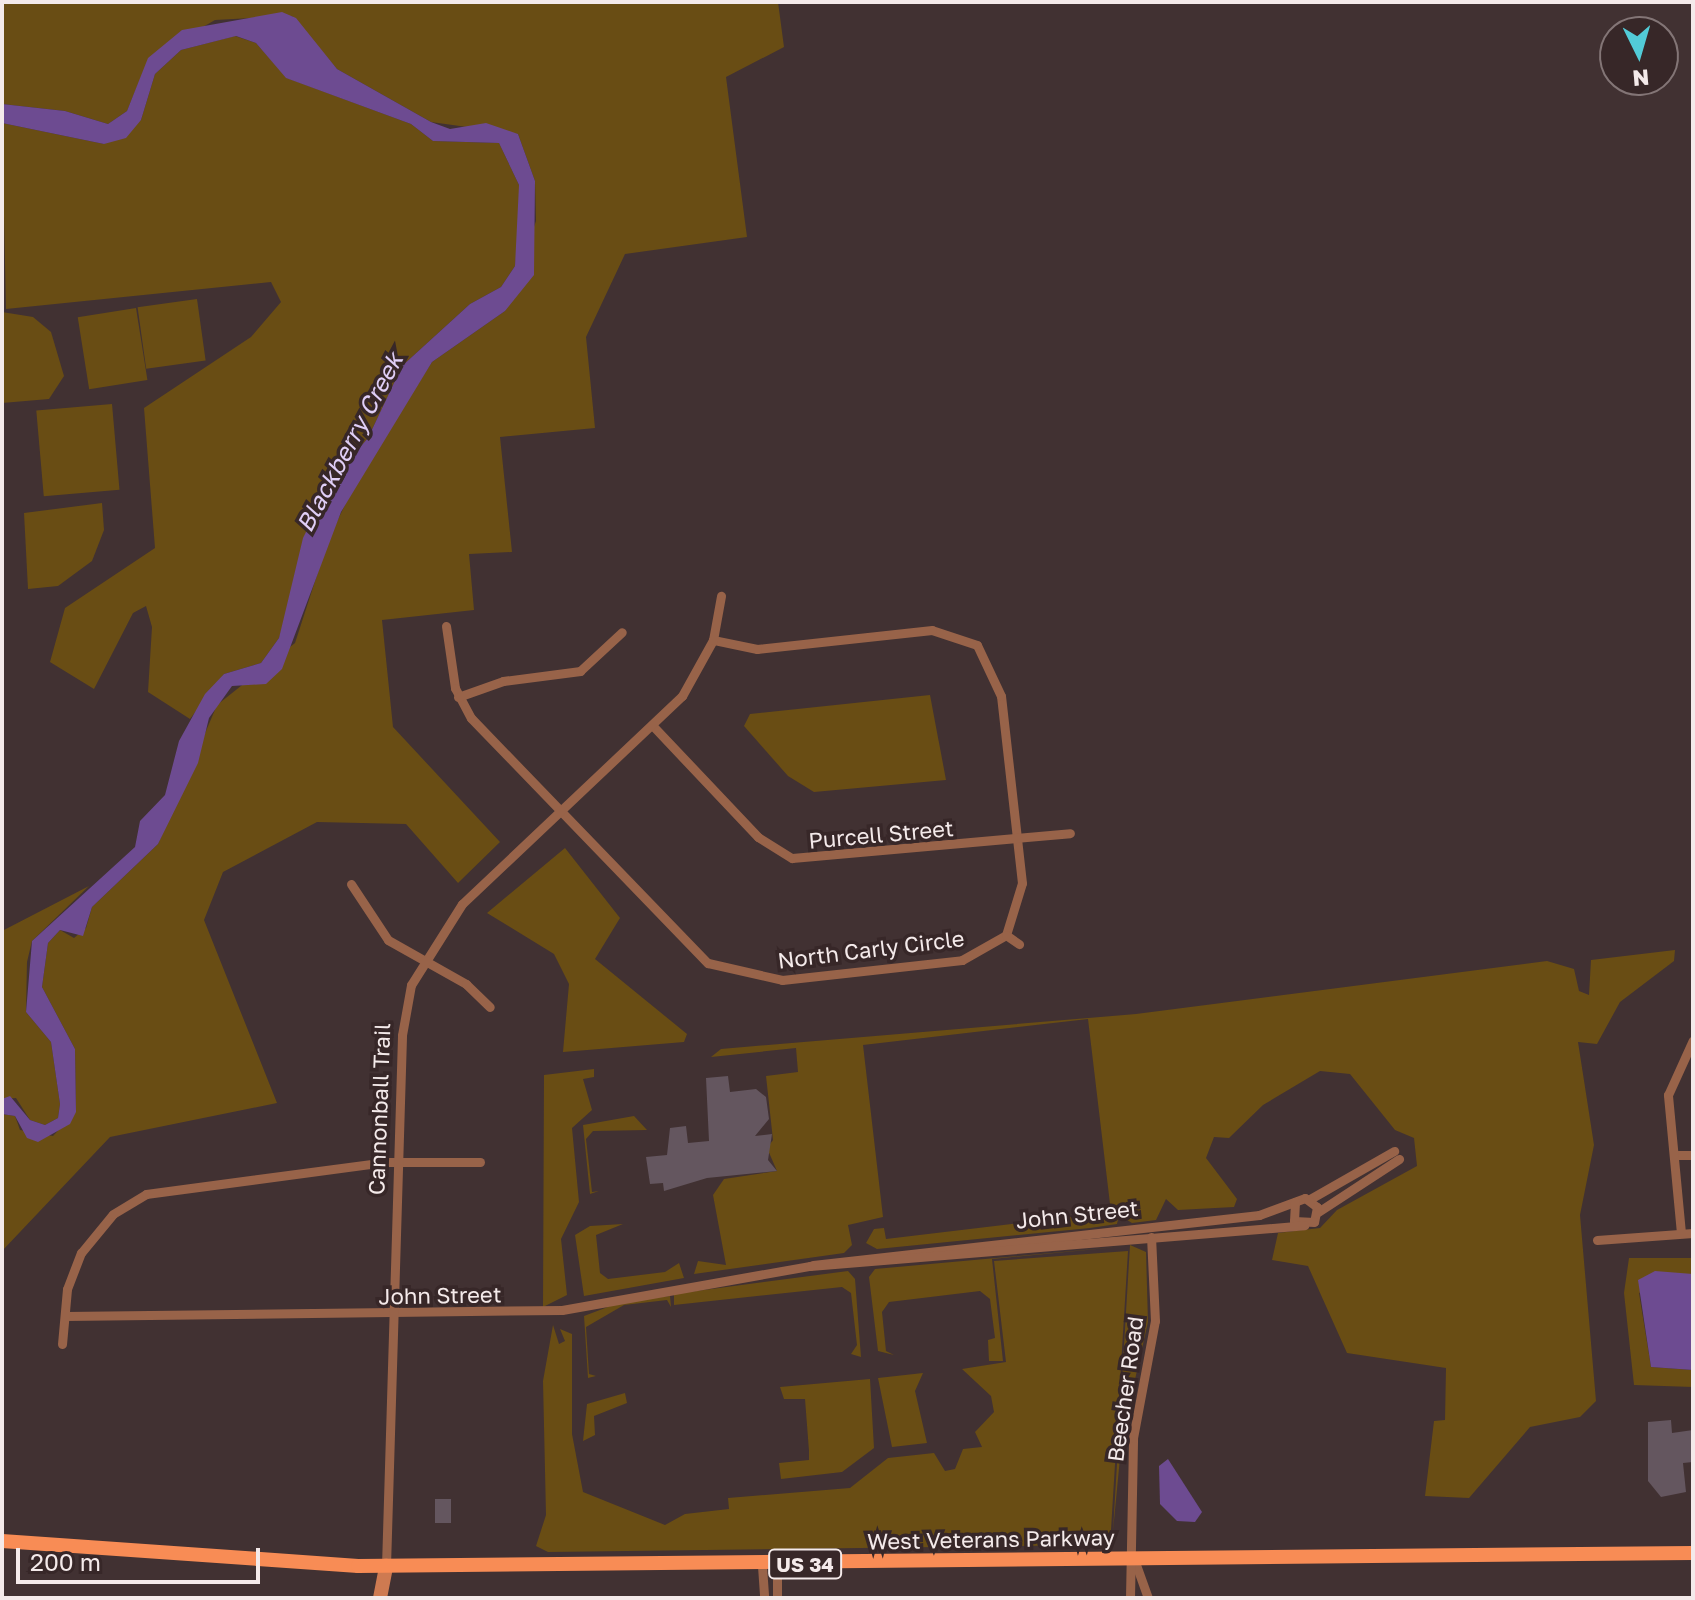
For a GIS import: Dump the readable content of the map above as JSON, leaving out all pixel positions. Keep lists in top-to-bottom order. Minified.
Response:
{"streets":{"main road":["Cannonball Trail","West Veterans Parkway","US 34"],"street":["Purcell Street","North Carly Circle","John Street","Beecher Road"]},"crossings":[["Purcell Street","Cannonball Trail"],["North Carly Circle","Cannonball Trail"],["Cannonball Trail","John Street"],["Cannonball Trail","West Veterans Parkway"],["John Street","Beecher Road"],["Beecher Road","West Veterans Parkway"]],"water":["Blackberry Creek"],"scale_bar":"200 m","north":"bottom"}
